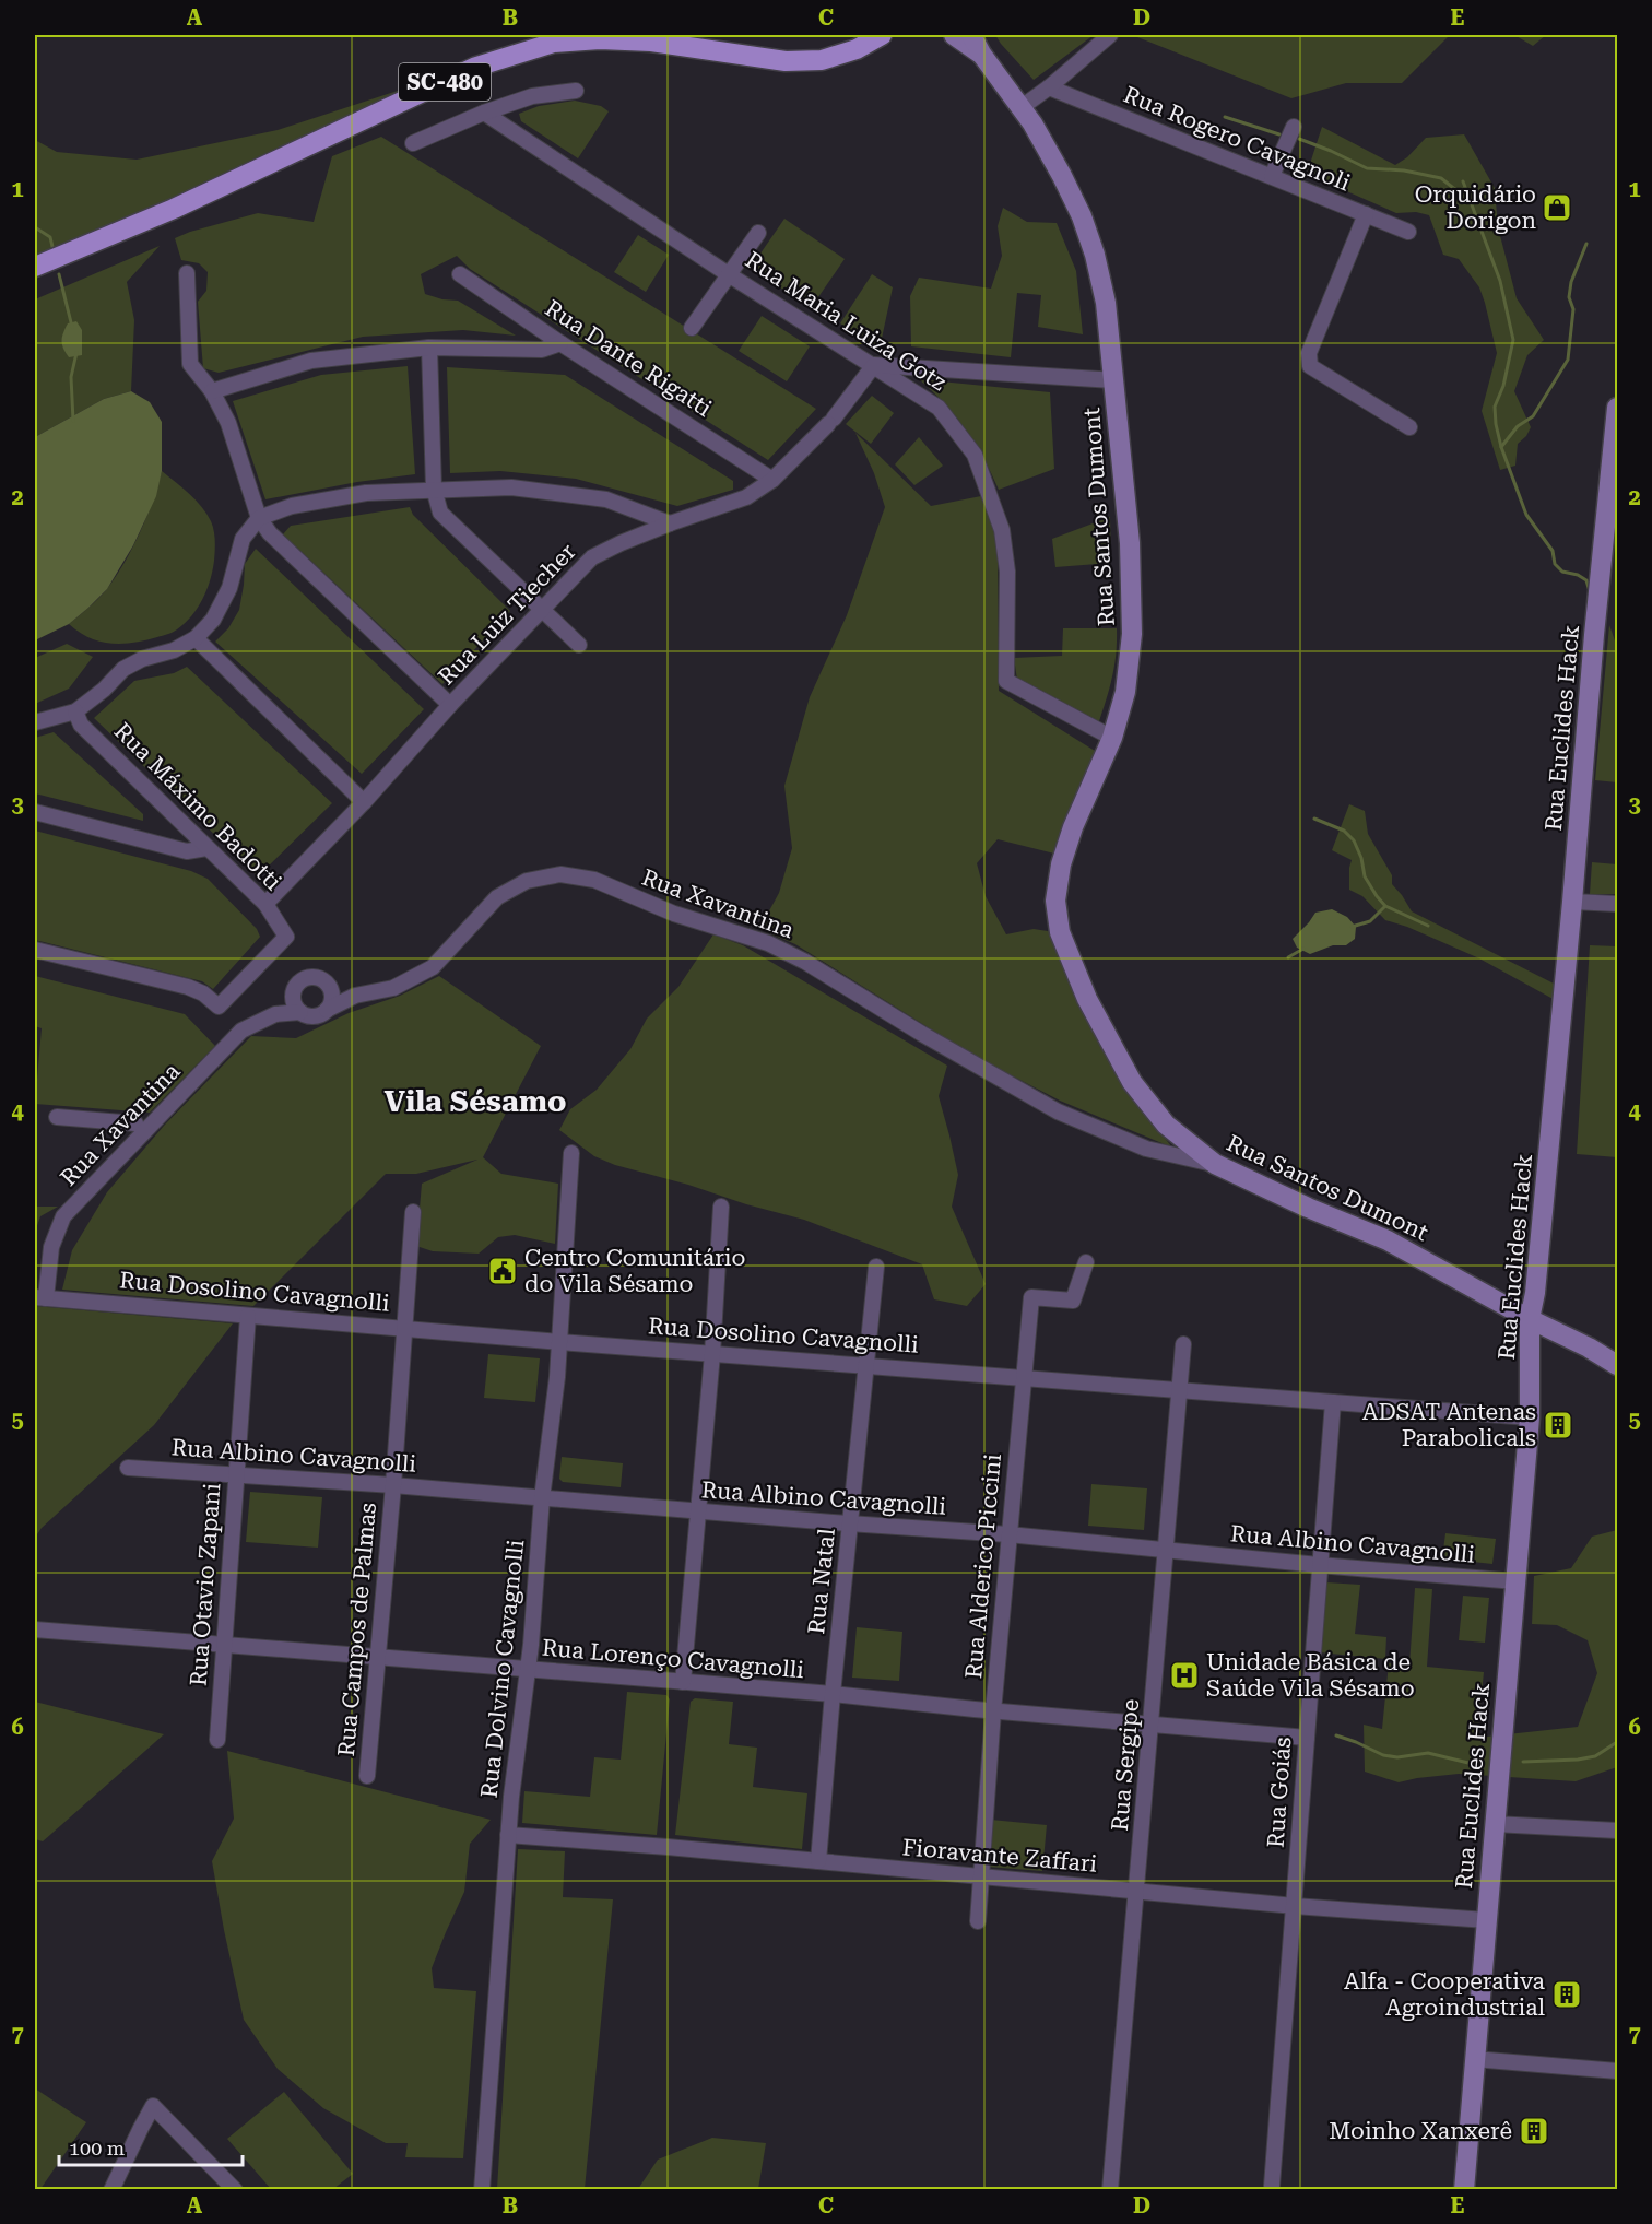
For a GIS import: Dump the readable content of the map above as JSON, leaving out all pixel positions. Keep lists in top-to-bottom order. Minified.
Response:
{"streets":{"main road":["SC-480","Rua Santos Dumont","Rua Euclides Hack"],"street":["Rua Rogero Cavagnoli","Rua Maria Luiza Gotz","Rua Dante Rigatti","Rua Luiz Tiecher","Rua Máximo Badotti","Rua Xavantina","Rua Dosolino Cavagnolli","Rua Albino Cavagnolli","Rua Alderico Piccini","Rua Natal","Rua Otavio Zapani","Rua Campos de Palmas","Rua Lorenço Cavagnolli","Rua Dolvino Cavagnolli","Rua Sergipe","Rua Goiás","Fioravante Zaffari"]},"crossings":[["Rua Maria Luiza Gotz","Rua Santos Dumont"],["Rua Maria Luiza Gotz","Rua Luiz Tiecher"],["Rua Dante Rigatti","Rua Luiz Tiecher"],["Rua Santos Dumont","Rua Euclides Hack"],["Rua Santos Dumont","Rua Xavantina"],["Rua Luiz Tiecher","Rua Máximo Badotti"],["Rua Euclides Hack","Rua Dosolino Cavagnolli"],["Rua Euclides Hack","Rua Albino Cavagnolli"],["Rua Euclides Hack","Fioravante Zaffari"],["Rua Xavantina","Rua Dosolino Cavagnolli"],["Rua Dosolino Cavagnolli","Rua Alderico Piccini"],["Rua Dosolino Cavagnolli","Rua Natal"],["Rua Dosolino Cavagnolli","Rua Otavio Zapani"],["Rua Dosolino Cavagnolli","Rua Campos de Palmas"],["Rua Dosolino Cavagnolli","Rua Dolvino Cavagnolli"],["Rua Dosolino Cavagnolli","Rua Sergipe"],["Rua Dosolino Cavagnolli","Rua Goiás"],["Rua Albino Cavagnolli","Rua Alderico Piccini"],["Rua Albino Cavagnolli","Rua Natal"],["Rua Albino Cavagnolli","Rua Otavio Zapani"],["Rua Albino Cavagnolli","Rua Campos de Palmas"],["Rua Albino Cavagnolli","Rua Dolvino Cavagnolli"],["Rua Albino Cavagnolli","Rua Sergipe"],["Rua Albino Cavagnolli","Rua Goiás"],["Rua Alderico Piccini","Rua Lorenço Cavagnolli"],["Rua Alderico Piccini","Fioravante Zaffari"],["Rua Natal","Rua Lorenço Cavagnolli"],["Rua Natal","Fioravante Zaffari"],["Rua Otavio Zapani","Rua Lorenço Cavagnolli"],["Rua Campos de Palmas","Rua Lorenço Cavagnolli"],["Rua Lorenço Cavagnolli","Rua Dolvino Cavagnolli"],["Rua Lorenço Cavagnolli","Rua Sergipe"],["Rua Lorenço Cavagnolli","Rua Goiás"],["Rua Dolvino Cavagnolli","Fioravante Zaffari"],["Rua Sergipe","Fioravante Zaffari"],["Rua Goiás","Fioravante Zaffari"]],"districts":["Vila Sésamo"],"places":{"shop":["Orquidário Dorigon"],"public building":["Centro Comunitário do Vila Sésamo"],"building":["ADSAT Antenas Parabolicals","Alfa - Cooperativa Agroindustrial","Moinho Xanxerê"],"hospital":["Unidade Básica de Saúde Vila Sésamo"]},"scale_bar":"100 m","grid":{"columns":["A","B","C","D","E"],"rows":["1","2","3","4","5","6","7"]}}
